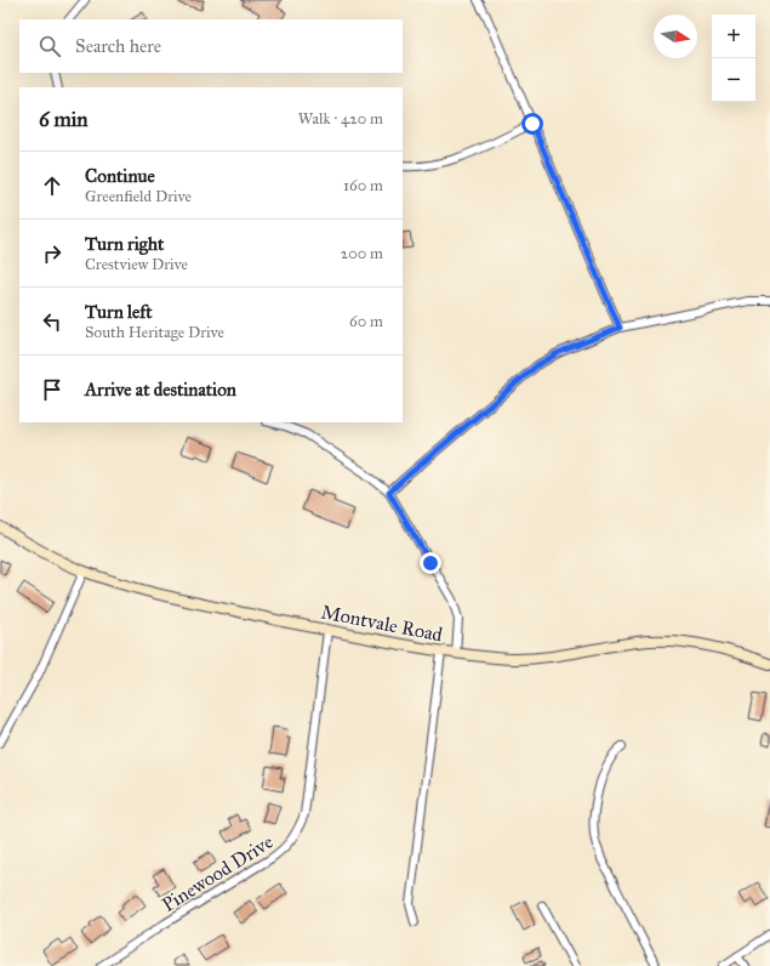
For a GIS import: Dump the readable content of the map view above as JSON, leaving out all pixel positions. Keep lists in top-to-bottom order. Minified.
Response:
{"streets":{"main road":["Montvale Road"],"street":["Pinewood Drive"]},"crossings":[["Montvale Road","Pinewood Drive"]],"north":"right","page":{"map_buttons":["+","−"],"search":"Search here","heading":["6 min","Walk · 420 m"],"list":[["Continue","Greenfield Drive","160 m"],["Turn right","Crestview Drive","200 m"],["Turn left","South Heritage Drive","60 m"],"Arrive at destination"]}}
